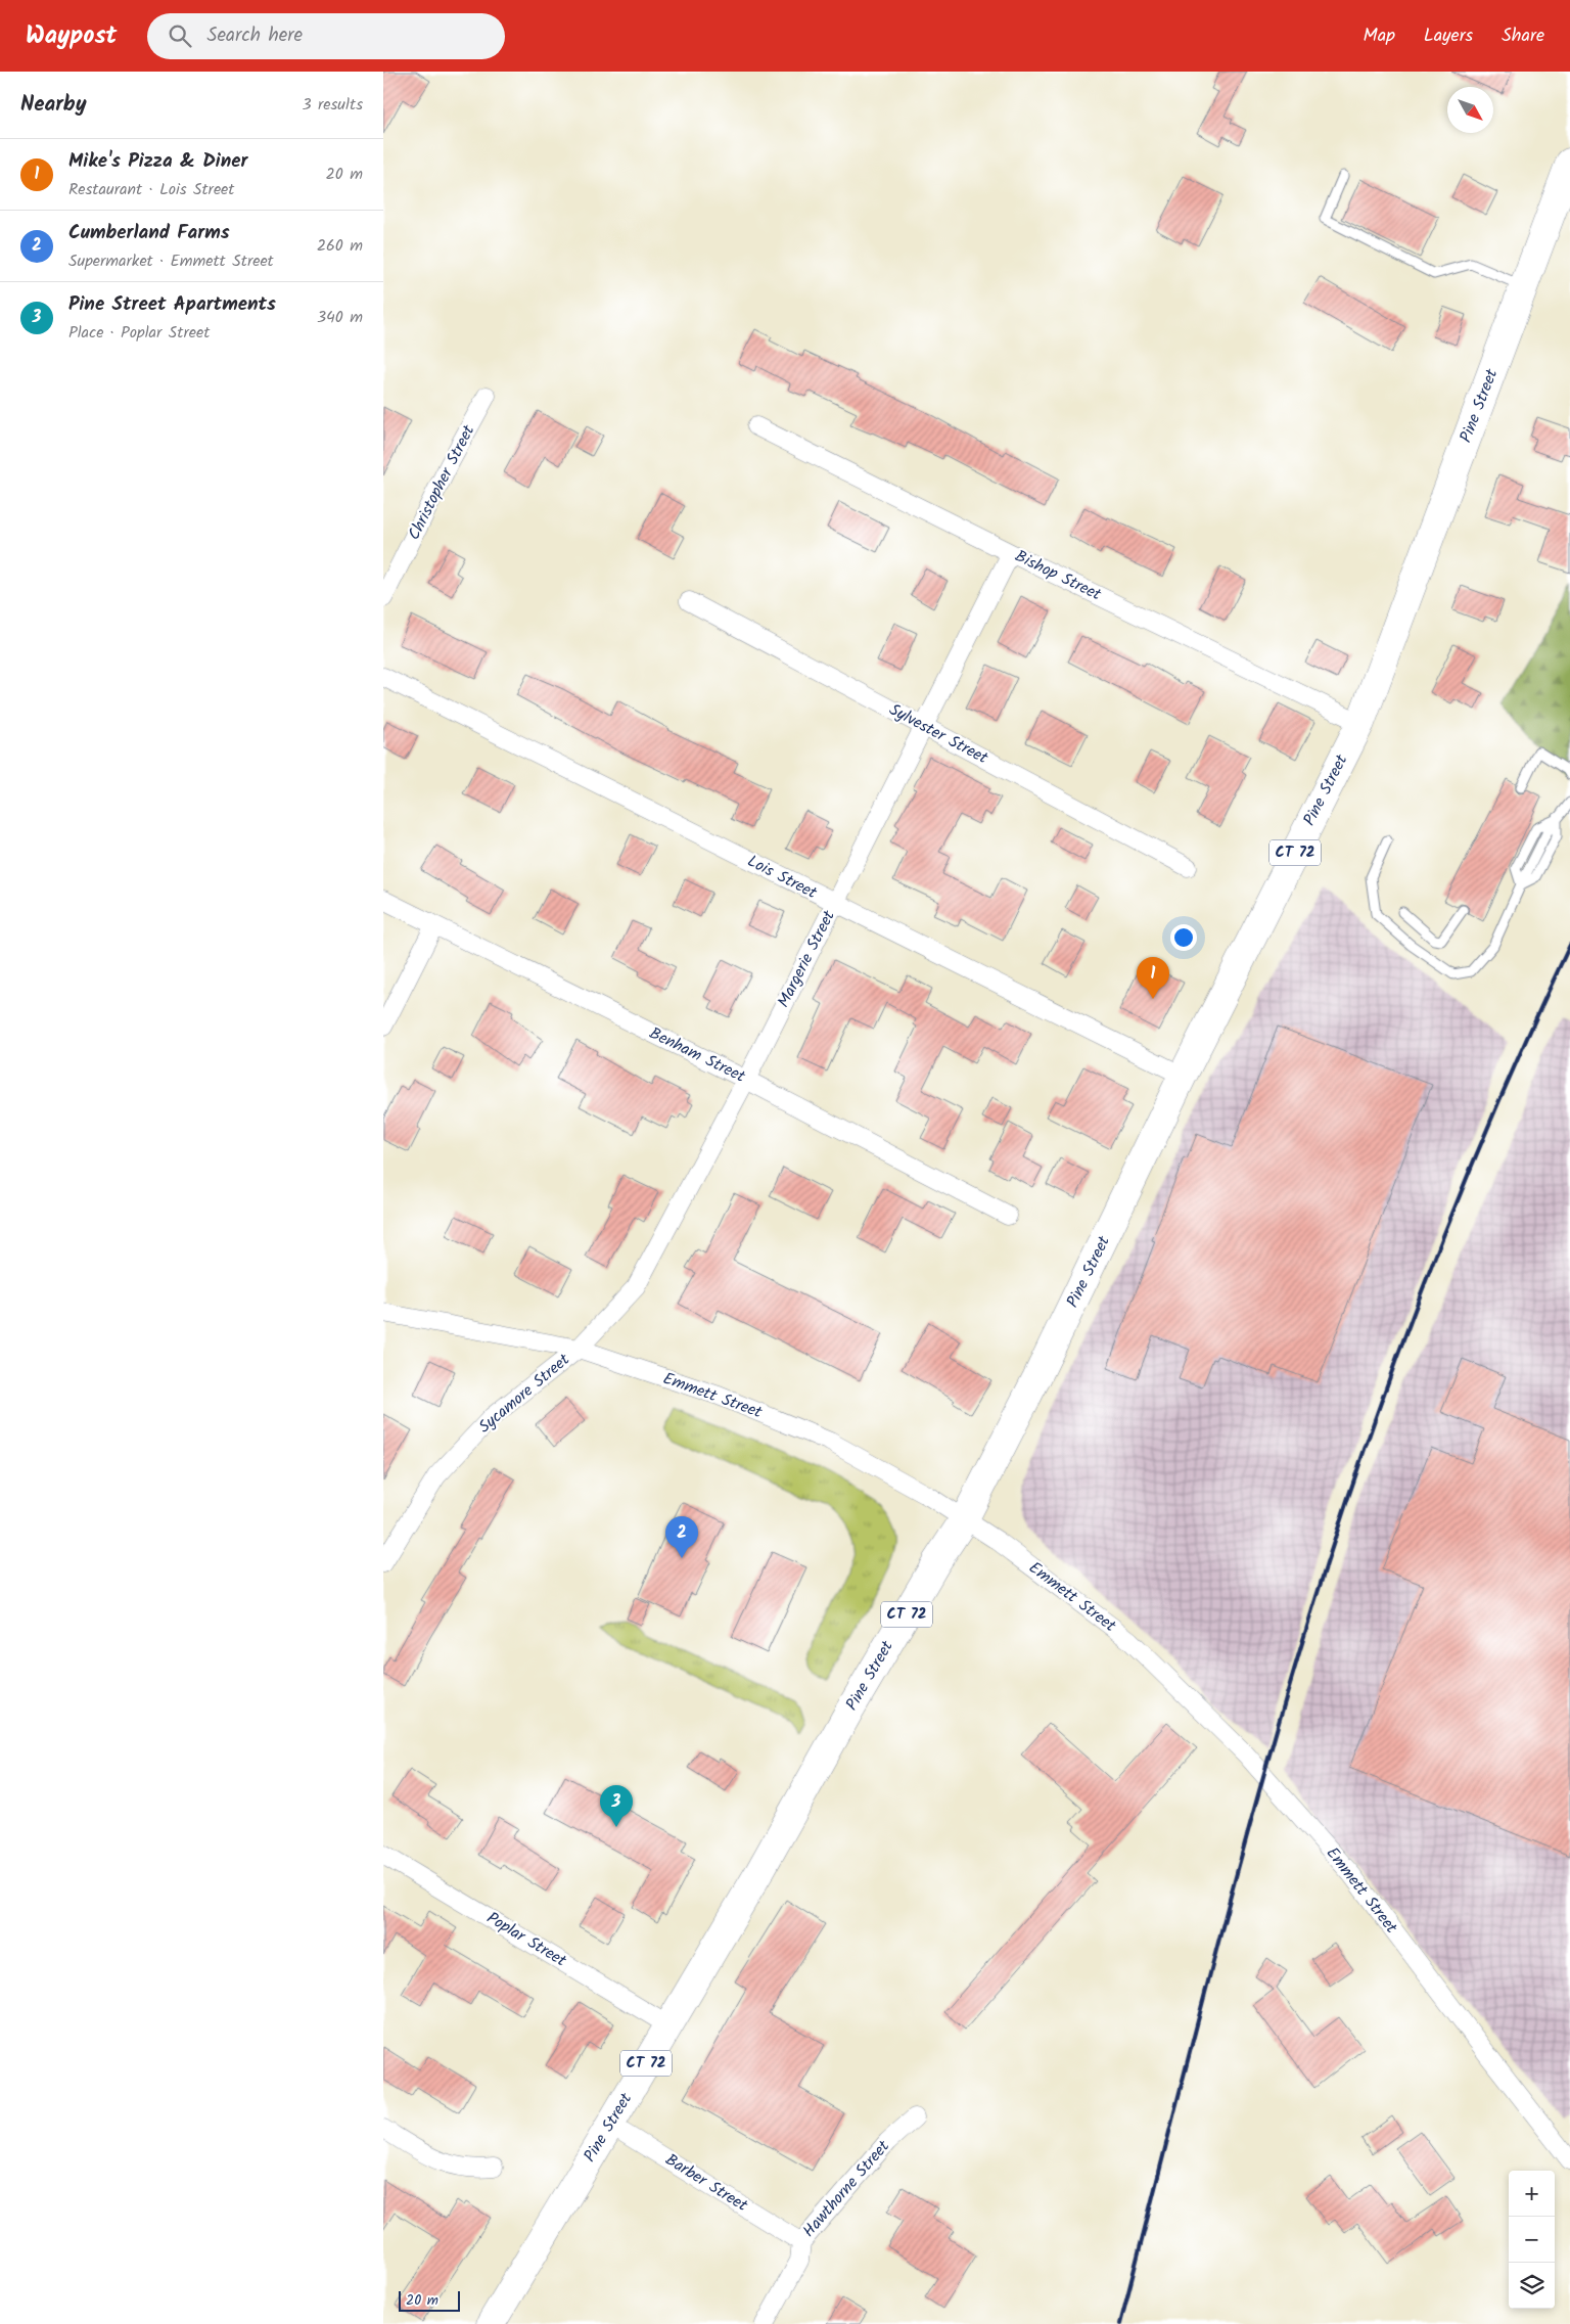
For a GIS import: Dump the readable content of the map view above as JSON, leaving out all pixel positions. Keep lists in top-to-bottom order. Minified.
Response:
{"streets":{"highway":["Pine Street","CT 72"],"street":["Christopher Street","Bishop Street","Sylvester Street","Lois Street","Margerie Street","Benham Street","Sycamore Street","Emmett Street","Poplar Street","Barber Street","Hawthorne Street"]},"crossings":[["Pine Street","Bishop Street"],["Pine Street","Lois Street"],["Pine Street","Emmett Street"],["Pine Street","Poplar Street"],["Pine Street","Barber Street"],["Bishop Street","Margerie Street"],["Sylvester Street","Margerie Street"],["Lois Street","Margerie Street"],["Margerie Street","Benham Street"],["Margerie Street","Sycamore Street"],["Margerie Street","Emmett Street"],["Sycamore Street","Emmett Street"],["Barber Street","Hawthorne Street"]],"scale_bar":"20 m","north":"bottom right","page":{"header":"Waypost","search":"Search here","nav":["Map","Layers","Share"],"heading":["Nearby","3 results"],"list":[{"mark":"1","name":"Mike's Pizza & Diner","note":"Restaurant · Lois Street","value":"20 m"},{"mark":"2","name":"Cumberland Farms","note":"Supermarket · Emmett Street","value":"260 m"},{"mark":"3","name":"Pine Street Apartments","note":"Place · Poplar Street","value":"340 m"}],"pins":["1","2","3"],"map_buttons":["+","−"],"scale":"20 m"}}
